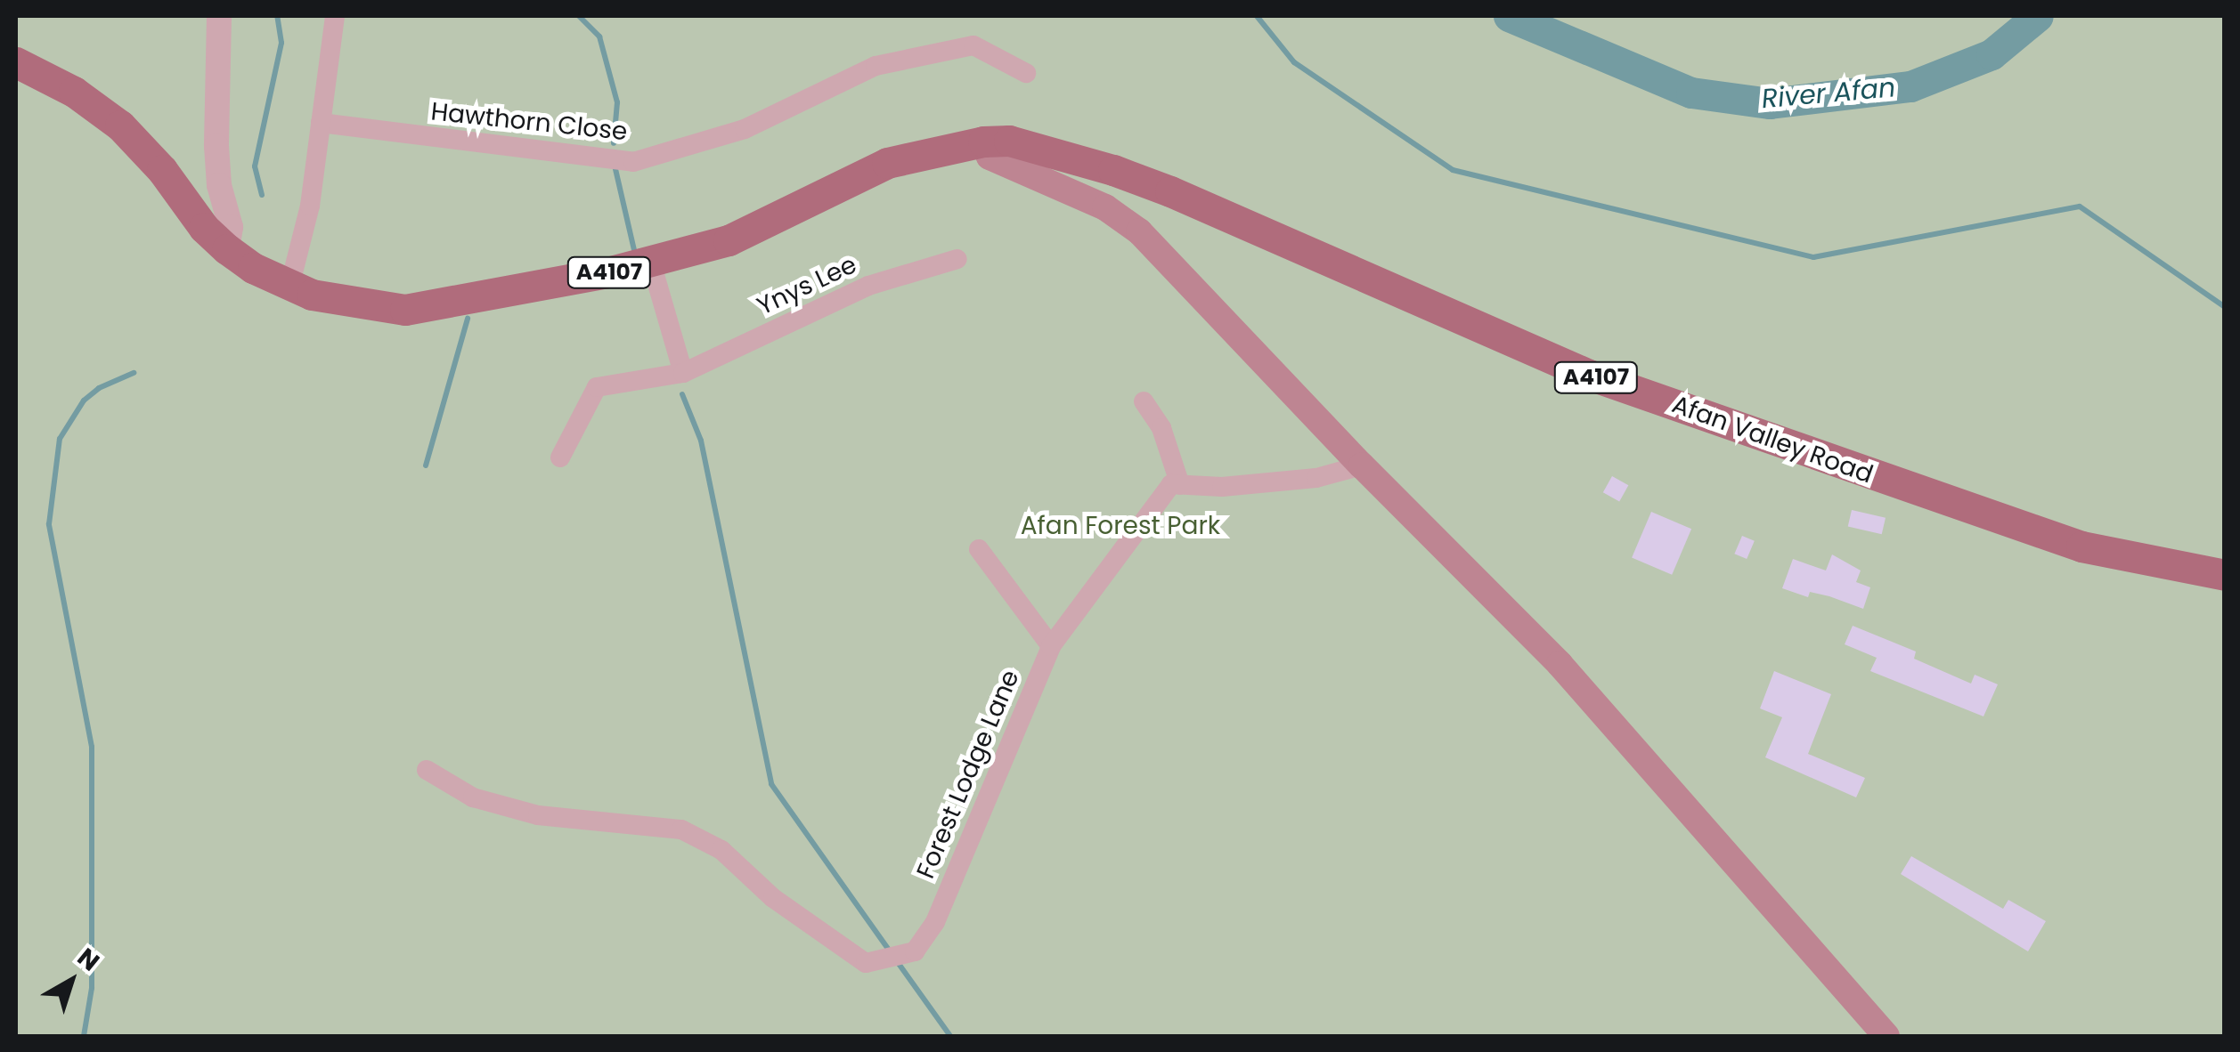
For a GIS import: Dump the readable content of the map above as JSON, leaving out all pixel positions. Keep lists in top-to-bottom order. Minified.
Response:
{"streets":{"main road":["A4107","Afan Valley Road"],"street":["Hawthorn Close","Ynys Lee","Forest Lodge Lane"]},"crossings":[["A4107","Afan Valley Road"]],"water":["River Afan"],"parks":["Afan Forest Park"],"north":"top right"}
